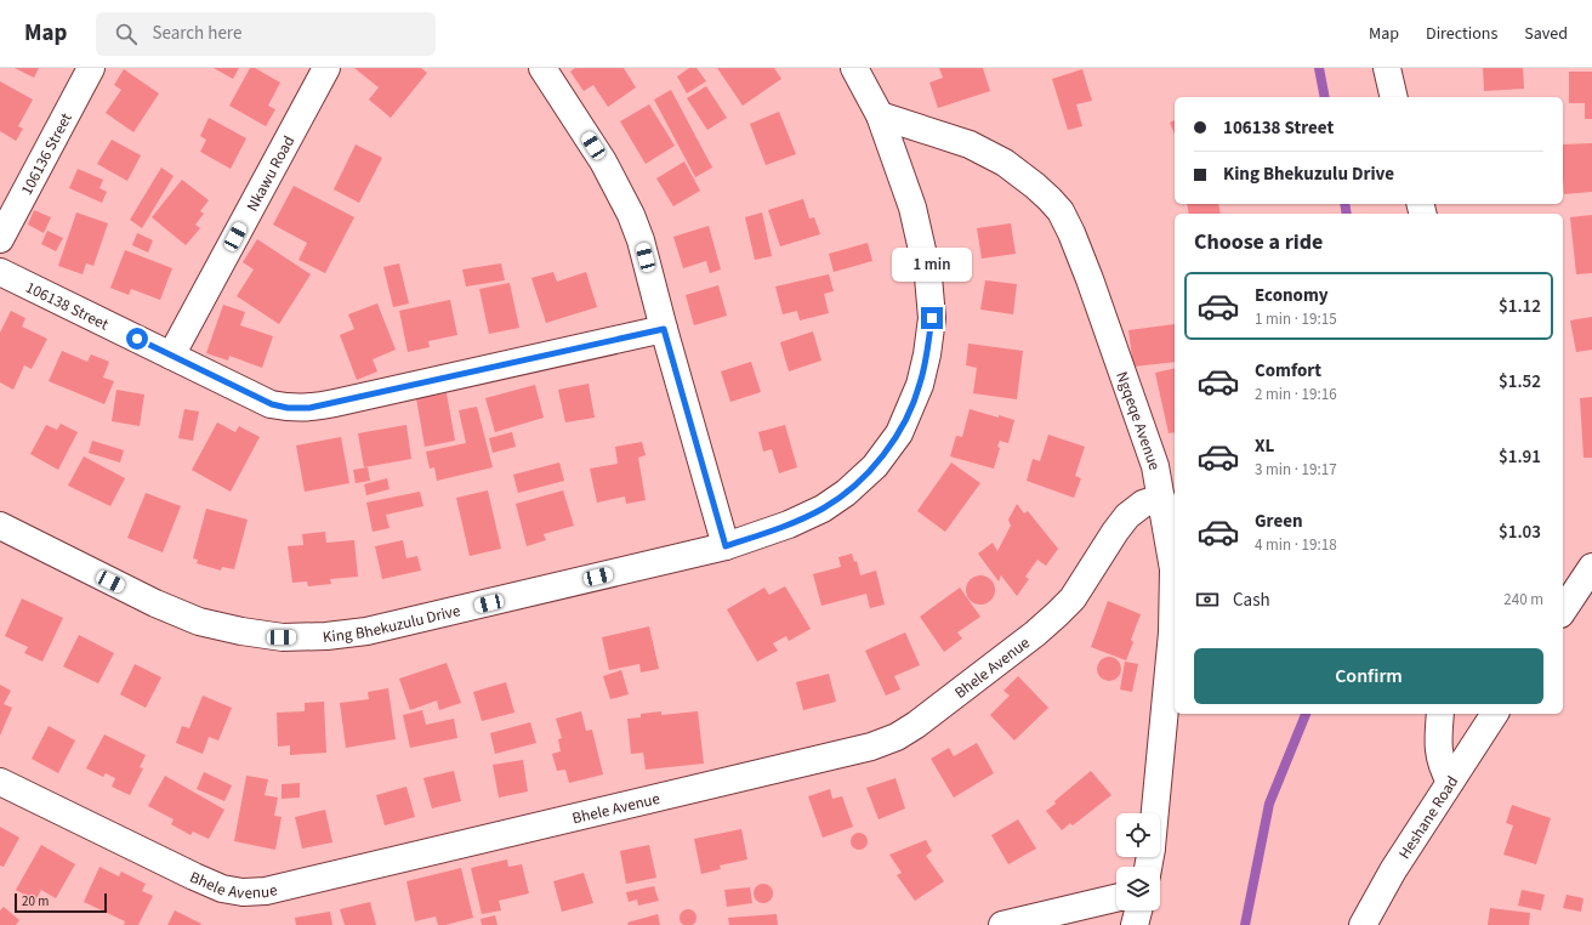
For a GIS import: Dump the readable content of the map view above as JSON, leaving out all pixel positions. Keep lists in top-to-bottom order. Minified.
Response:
{"streets":{"street":["106136 Street","Nkawu Road","106138 Street","Ngqeqe Avenue","King Bhekuzulu Drive","Bhele Avenue","Heshane Road"]},"crossings":[["Nkawu Road","106138 Street"],["Ngqeqe Avenue","King Bhekuzulu Drive"],["Ngqeqe Avenue","Bhele Avenue"]],"scale_bar":"20 m","page":{"header":"Map","search":"Search here","nav":["Map","Directions","Saved"],"banner":["106138 Street","King Bhekuzulu Drive"],"heading":"Choose a ride","bubble":"1 min","list":[{"name":"Economy","note":"1 min · 19:15","value":"$1.12"},{"name":"Comfort","note":"2 min · 19:16","value":"$1.52"},{"name":"XL","note":"3 min · 19:17","value":"$1.91"},{"name":"Green","note":"4 min · 19:18","value":"$1.03"}],"pay":["Cash","240 m"],"buttons":"Confirm","scale":"20 m"}}
